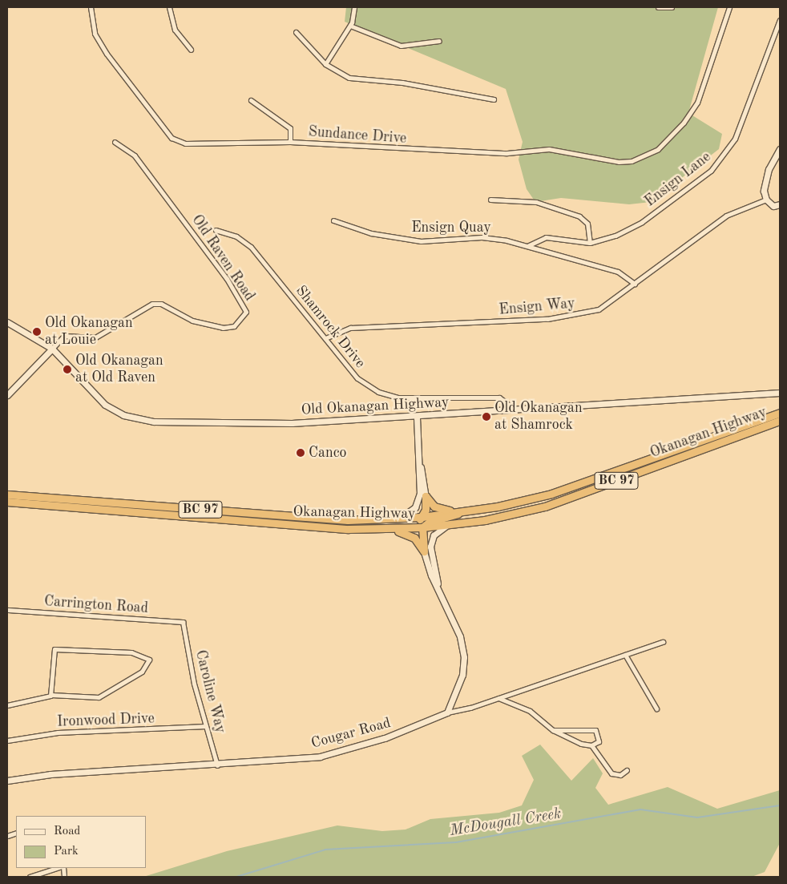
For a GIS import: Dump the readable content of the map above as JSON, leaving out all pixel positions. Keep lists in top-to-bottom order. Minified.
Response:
{"streets":{"highway":["Okanagan Highway","BC 97"],"street":["Sundance Drive","Ensign Lane","Ensign Quay","Old Raven Road","Ensign Way","Shamrock Drive","Old Okanagan Highway","Carrington Road","Caroline Way","Ironwood Drive","Cougar Road"]},"crossings":[["Ensign Lane","Ensign Quay"],["Ensign Quay","Ensign Way"],["Old Raven Road","Old Okanagan Highway"],["Ensign Way","Shamrock Drive"],["Shamrock Drive","Old Okanagan Highway"],["Carrington Road","Caroline Way"],["Caroline Way","Ironwood Drive"],["Caroline Way","Cougar Road"]],"water":["McDougall Creek"],"places":["Old Okanagan at Louie","Old Okanagan at Old Raven","Old Okanagan at Shamrock","Canco"],"legend":["Road","Park"]}
